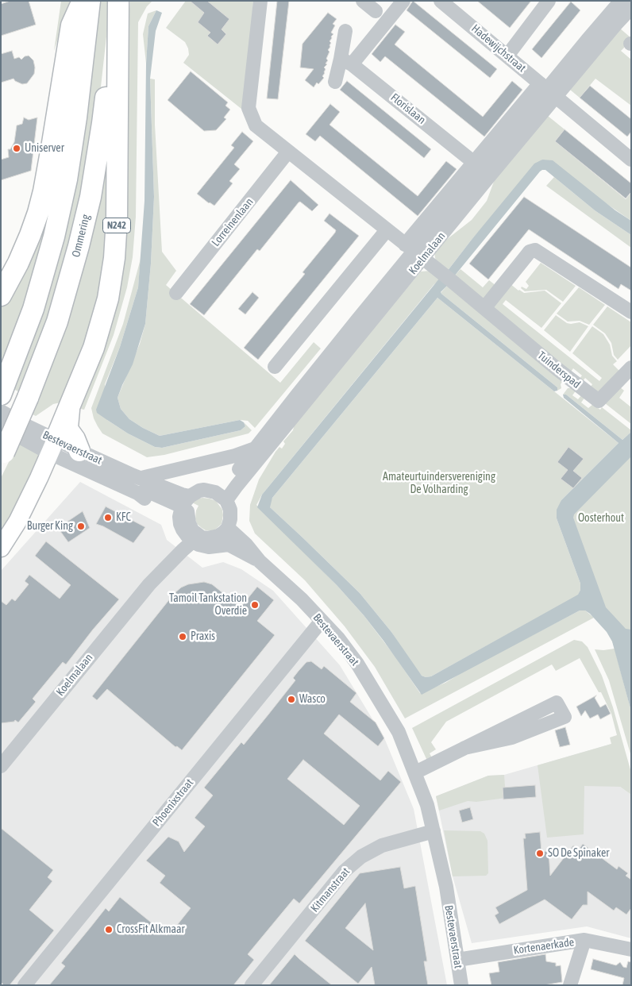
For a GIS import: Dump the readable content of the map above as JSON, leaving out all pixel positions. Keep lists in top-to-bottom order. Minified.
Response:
{"streets":{"highway":["N242","Ommering"],"street":["Hadewijchstraat","Florislaan","Lorreinenlaan","Koelmalaan","Tuinderspad","Bestevaerstraat","Phoenixstraat","Kitmanstraat","Kortenaerkade"]},"crossings":[["Hadewijchstraat","Koelmalaan"],["Florislaan","Koelmalaan"],["N242","Ommering"],["N242","Bestevaerstraat"],["Koelmalaan","Tuinderspad"],["Koelmalaan","Bestevaerstraat"],["Bestevaerstraat","Phoenixstraat"],["Bestevaerstraat","Kitmanstraat"],["Bestevaerstraat","Kortenaerkade"]],"parks":["Amateurtuindersvereniging De Volharding","Oosterhout"],"places":["Uniserver","KFC","Burger King","Tamoil Tankstation Overdie","Praxis","Wasco","SO De Spinaker","CrossFit Alkmaar"]}
